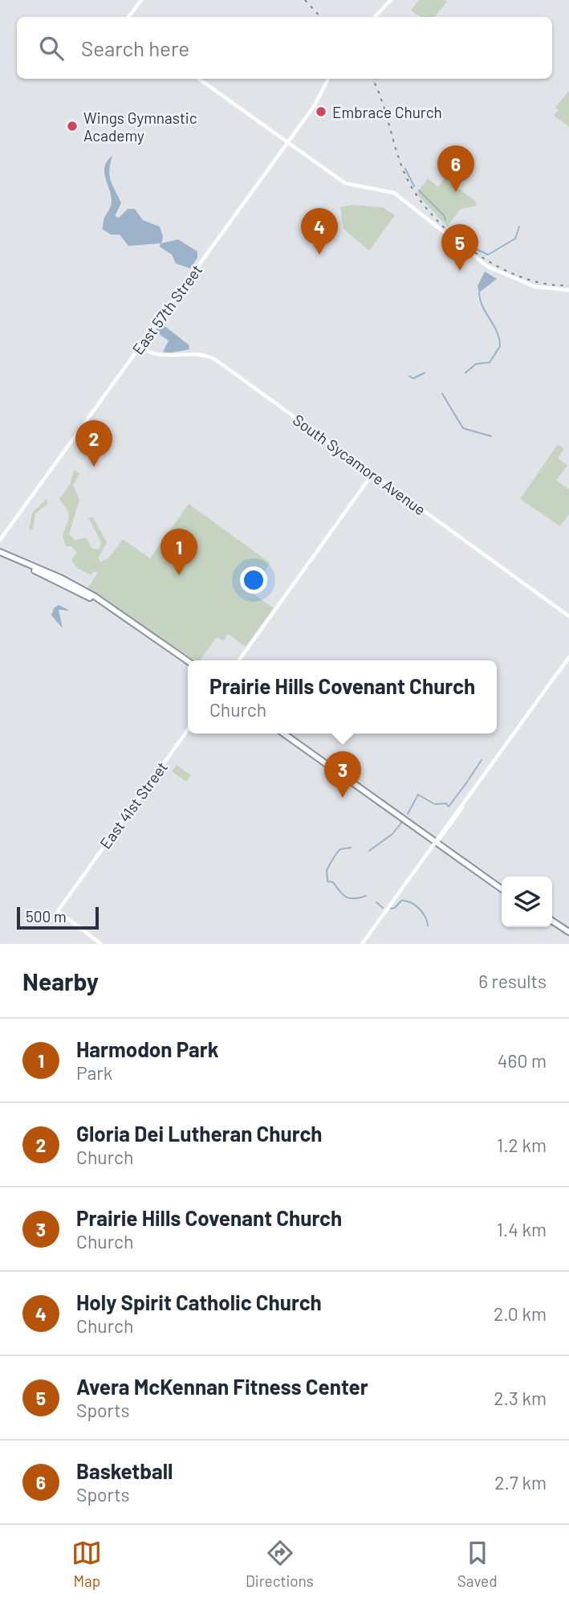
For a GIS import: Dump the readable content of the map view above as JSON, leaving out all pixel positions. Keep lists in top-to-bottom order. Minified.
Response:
{"streets":{"main road":["East 57th Street","South Sycamore Avenue","East 41st Street"]},"crossings":[["East 57th Street","South Sycamore Avenue"]],"places":["Embrace Church","Wings Gymnastic Academy"],"scale_bar":"500 m","page":{"search":"Search here","pins":["6","4","5","2","1","3"],"popup":["Prairie Hills Covenant Church","Church"],"scale":"500 m","heading":["Nearby","6 results"],"list":[{"mark":"1","name":"Harmodon Park","note":"Park","value":"460 m"},{"mark":"2","name":"Gloria Dei Lutheran Church","note":"Church","value":"1.2 km"},{"mark":"3","name":"Prairie Hills Covenant Church","note":"Church","value":"1.4 km"},{"mark":"4","name":"Holy Spirit Catholic Church","note":"Church","value":"2.0 km"},{"mark":"5","name":"Avera McKennan Fitness Center","note":"Sports","value":"2.3 km"},{"mark":"6","name":"Basketball","note":"Sports","value":"2.7 km"}],"nav":["Map","Directions","Saved"]}}
